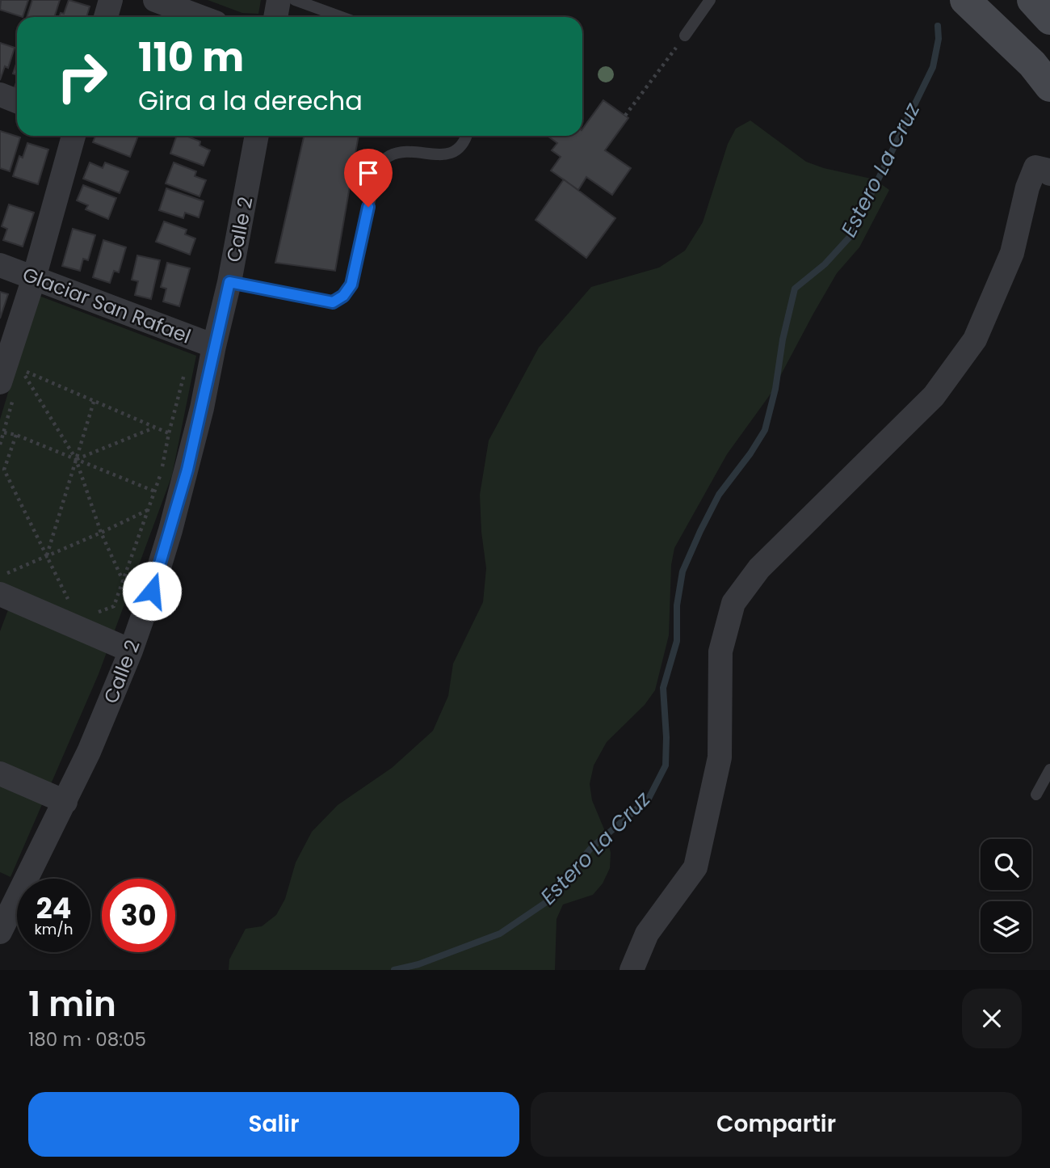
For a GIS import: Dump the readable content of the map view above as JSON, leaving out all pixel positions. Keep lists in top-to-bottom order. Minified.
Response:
{"streets":{"street":["Calle 2","Glaciar San Rafael"]},"crossings":[["Calle 2","Glaciar San Rafael"]],"water":["Estero La Cruz"],"page":{"turn":["110 m","Gira a la derecha"],"speed":"24 km/h","limit":"30","heading":["1 min","180 m · 08:05"],"buttons":["Salir","Compartir"]}}
